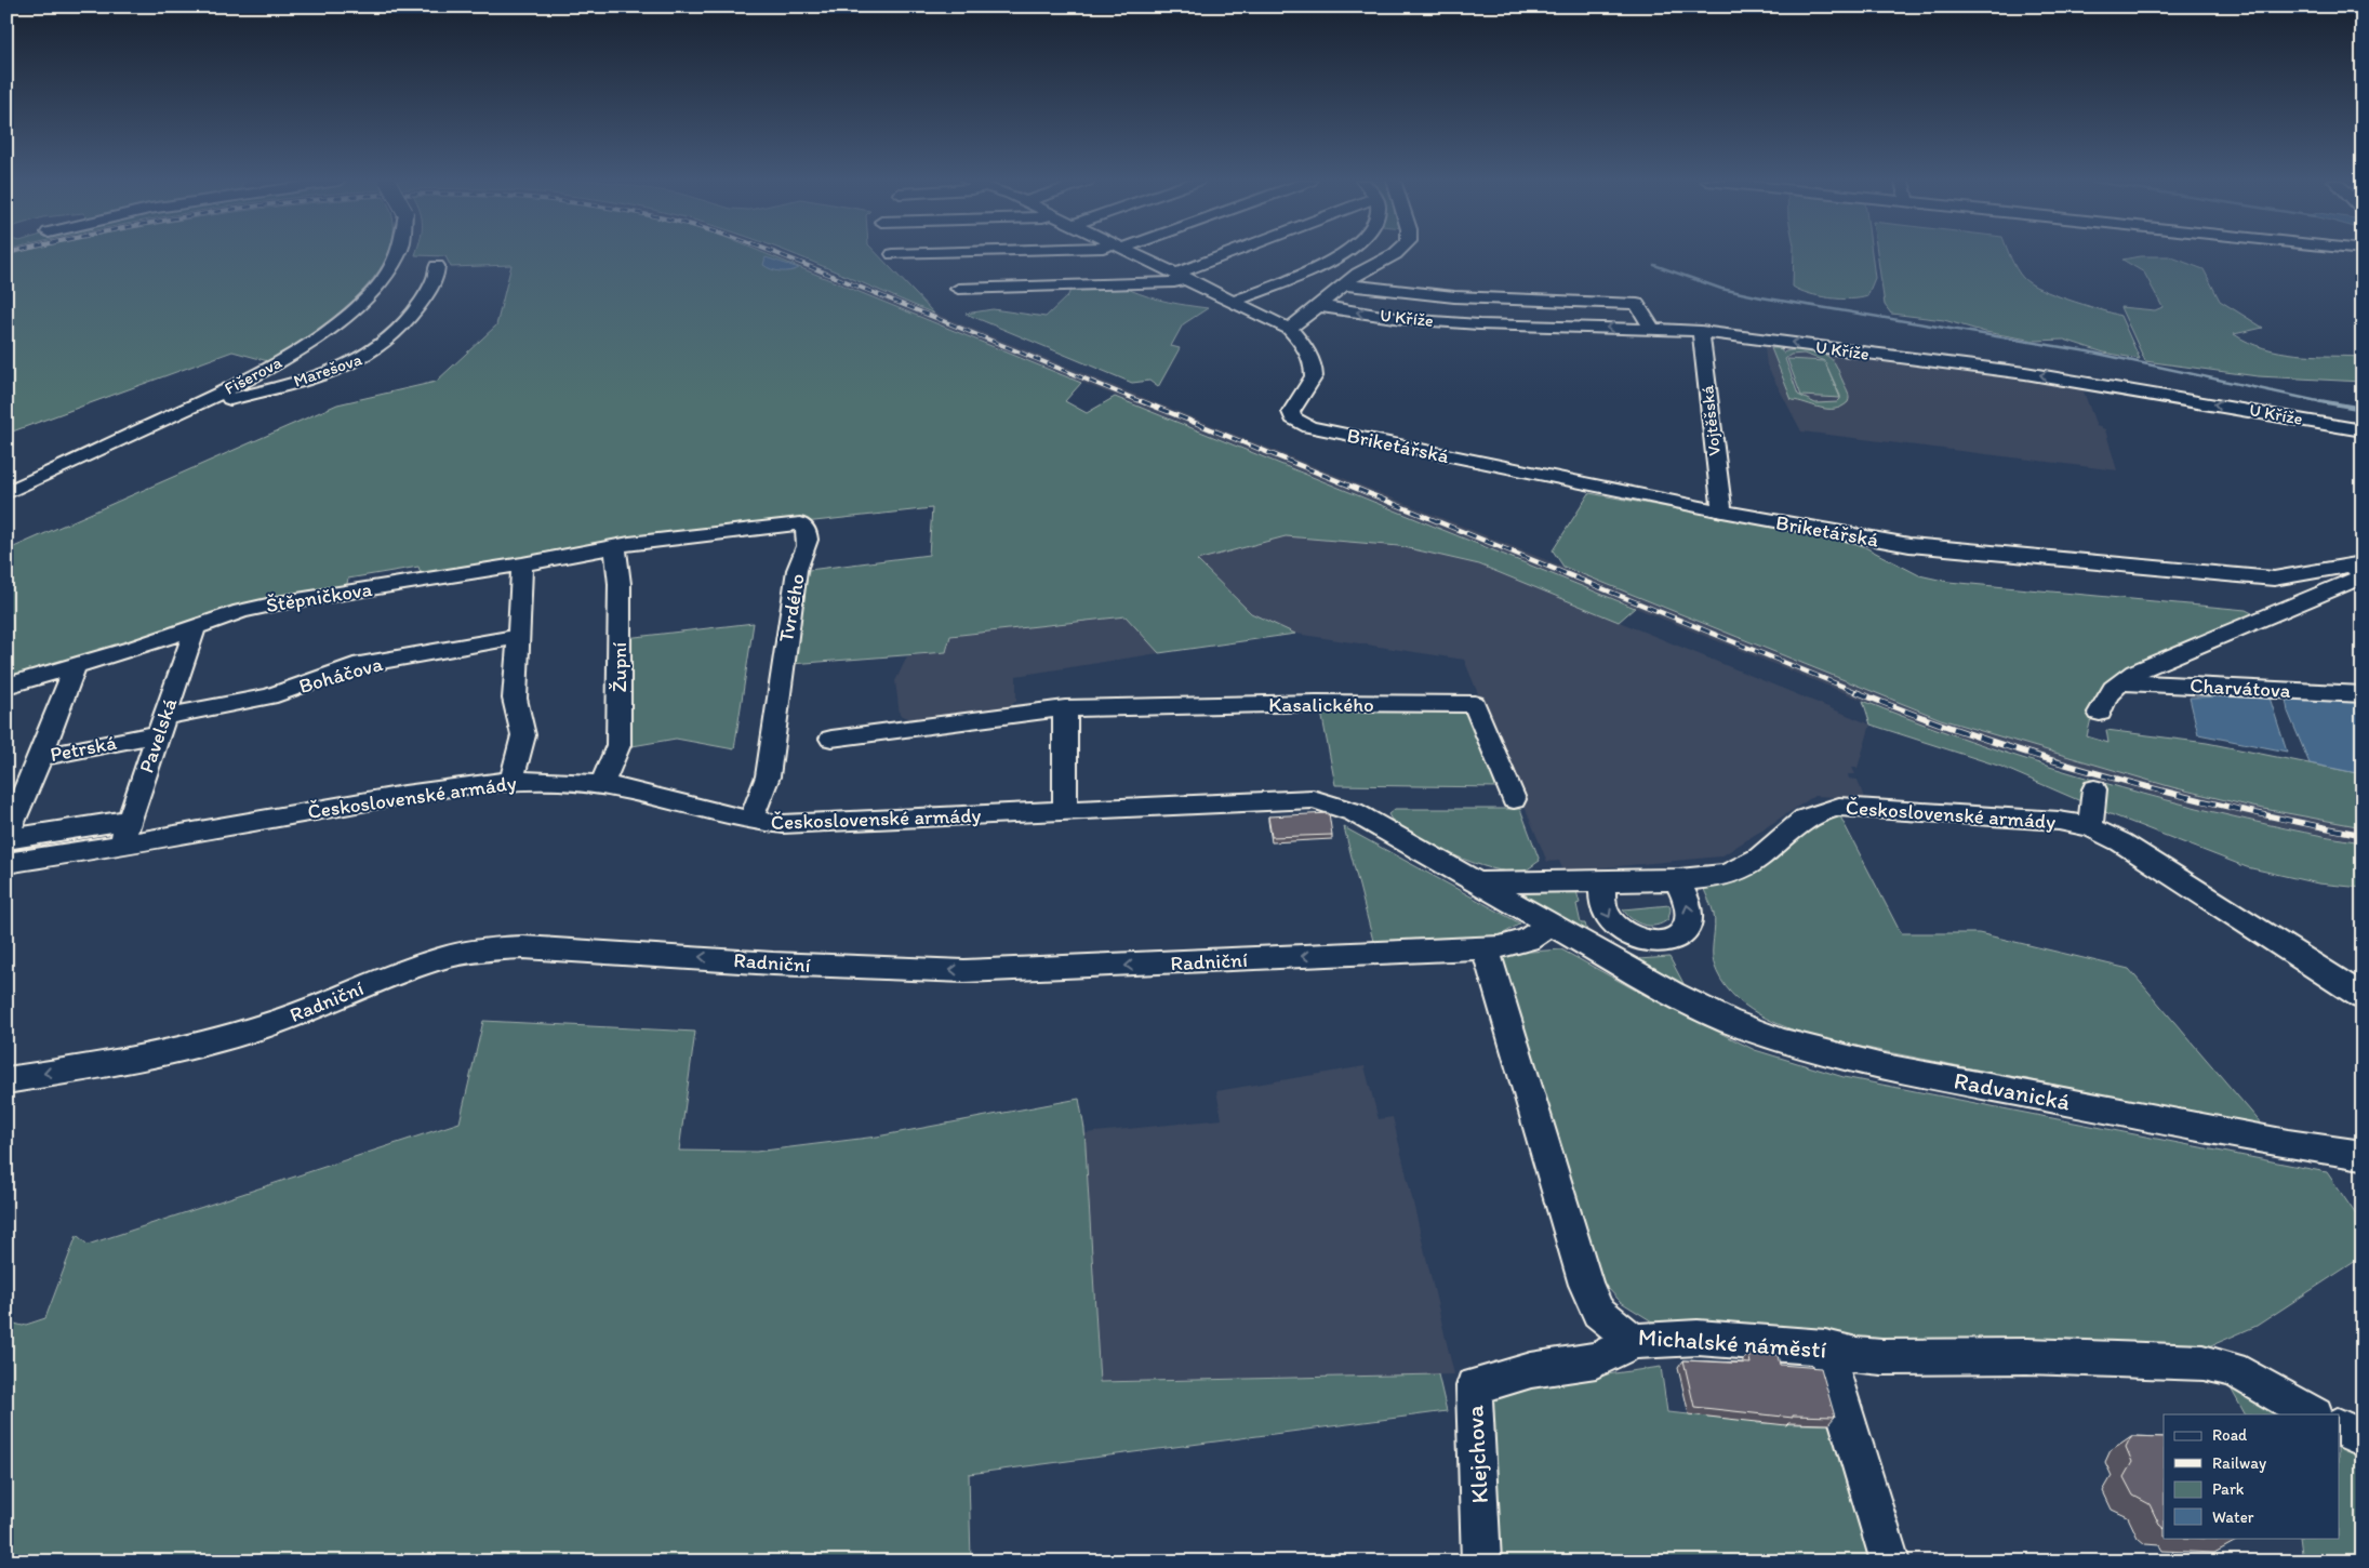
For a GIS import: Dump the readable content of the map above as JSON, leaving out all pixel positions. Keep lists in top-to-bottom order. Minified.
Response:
{"streets":{"street":["U Kříže","Marešova","Fišerova","Vojtěšská","Briketářská","Štěpničkova","Tvrdého","Župní","Boháčova","Charvátova","Kasalického","Pavelská","Petrská","Československé armády","Radniční","Radvanická","Michalské náměstí","Klejchova"]},"crossings":[["U Kříže","Vojtěšská"],["Marešova","Fišerova"],["Vojtěšská","Briketářská"],["Štěpničkova","Tvrdého"],["Štěpničkova","Župní"],["Štěpničkova","Pavelská"],["Tvrdého","Československé armády"],["Župní","Československé armády"],["Boháčova","Pavelská"],["Boháčova","Petrská"],["Pavelská","Petrská"],["Pavelská","Československé armády"],["Československé armády","Radniční"],["Československé armády","Radvanická"],["Radniční","Michalské náměstí"],["Michalské náměstí","Klejchova"]],"one_way":["Radniční"],"legend":["Road","Railway","Park","Water"]}
